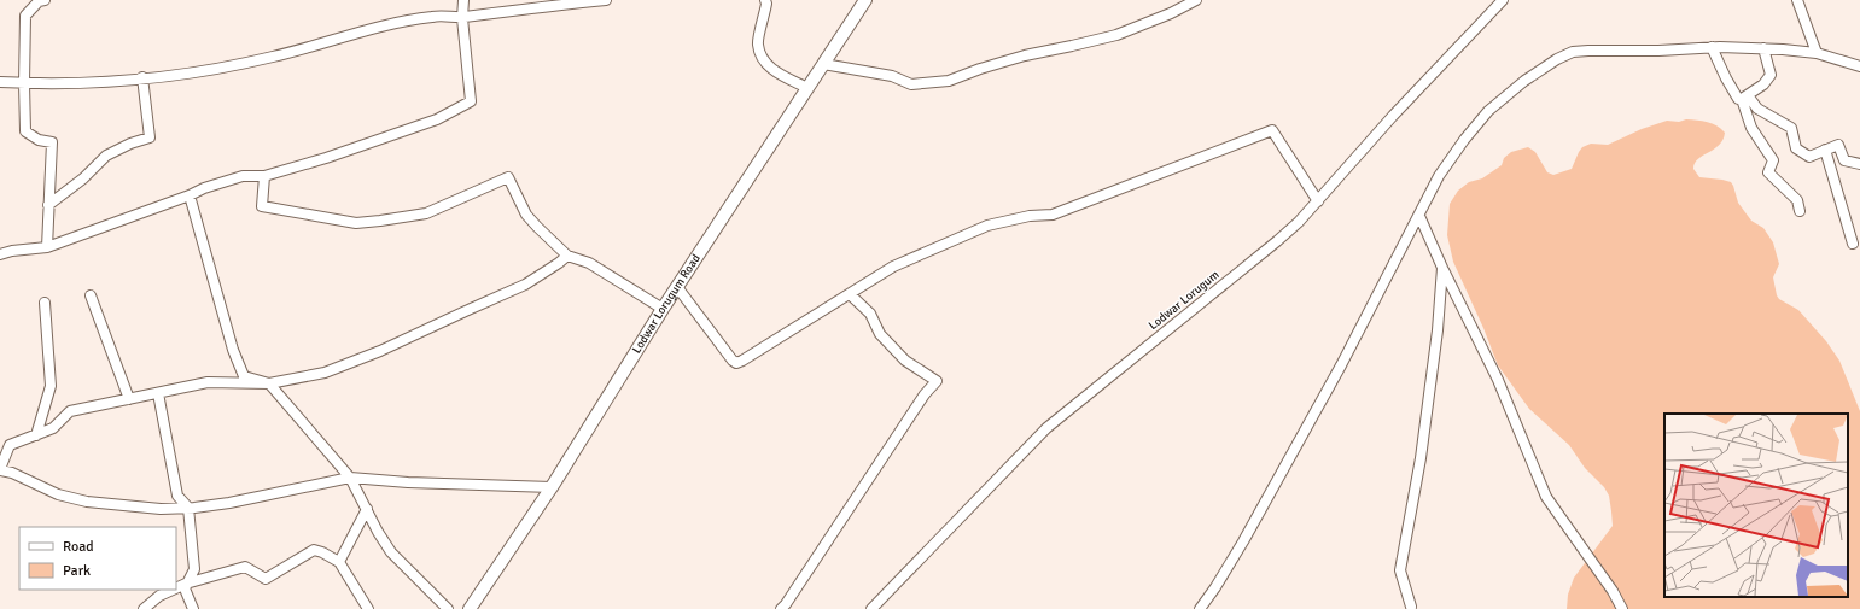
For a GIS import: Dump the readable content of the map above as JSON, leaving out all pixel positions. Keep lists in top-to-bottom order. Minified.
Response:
{"streets":{"main road":["Lodwar Lorugum Road"],"street":["Lodwar Lorugum"]},"legend":["Road","Park"]}
